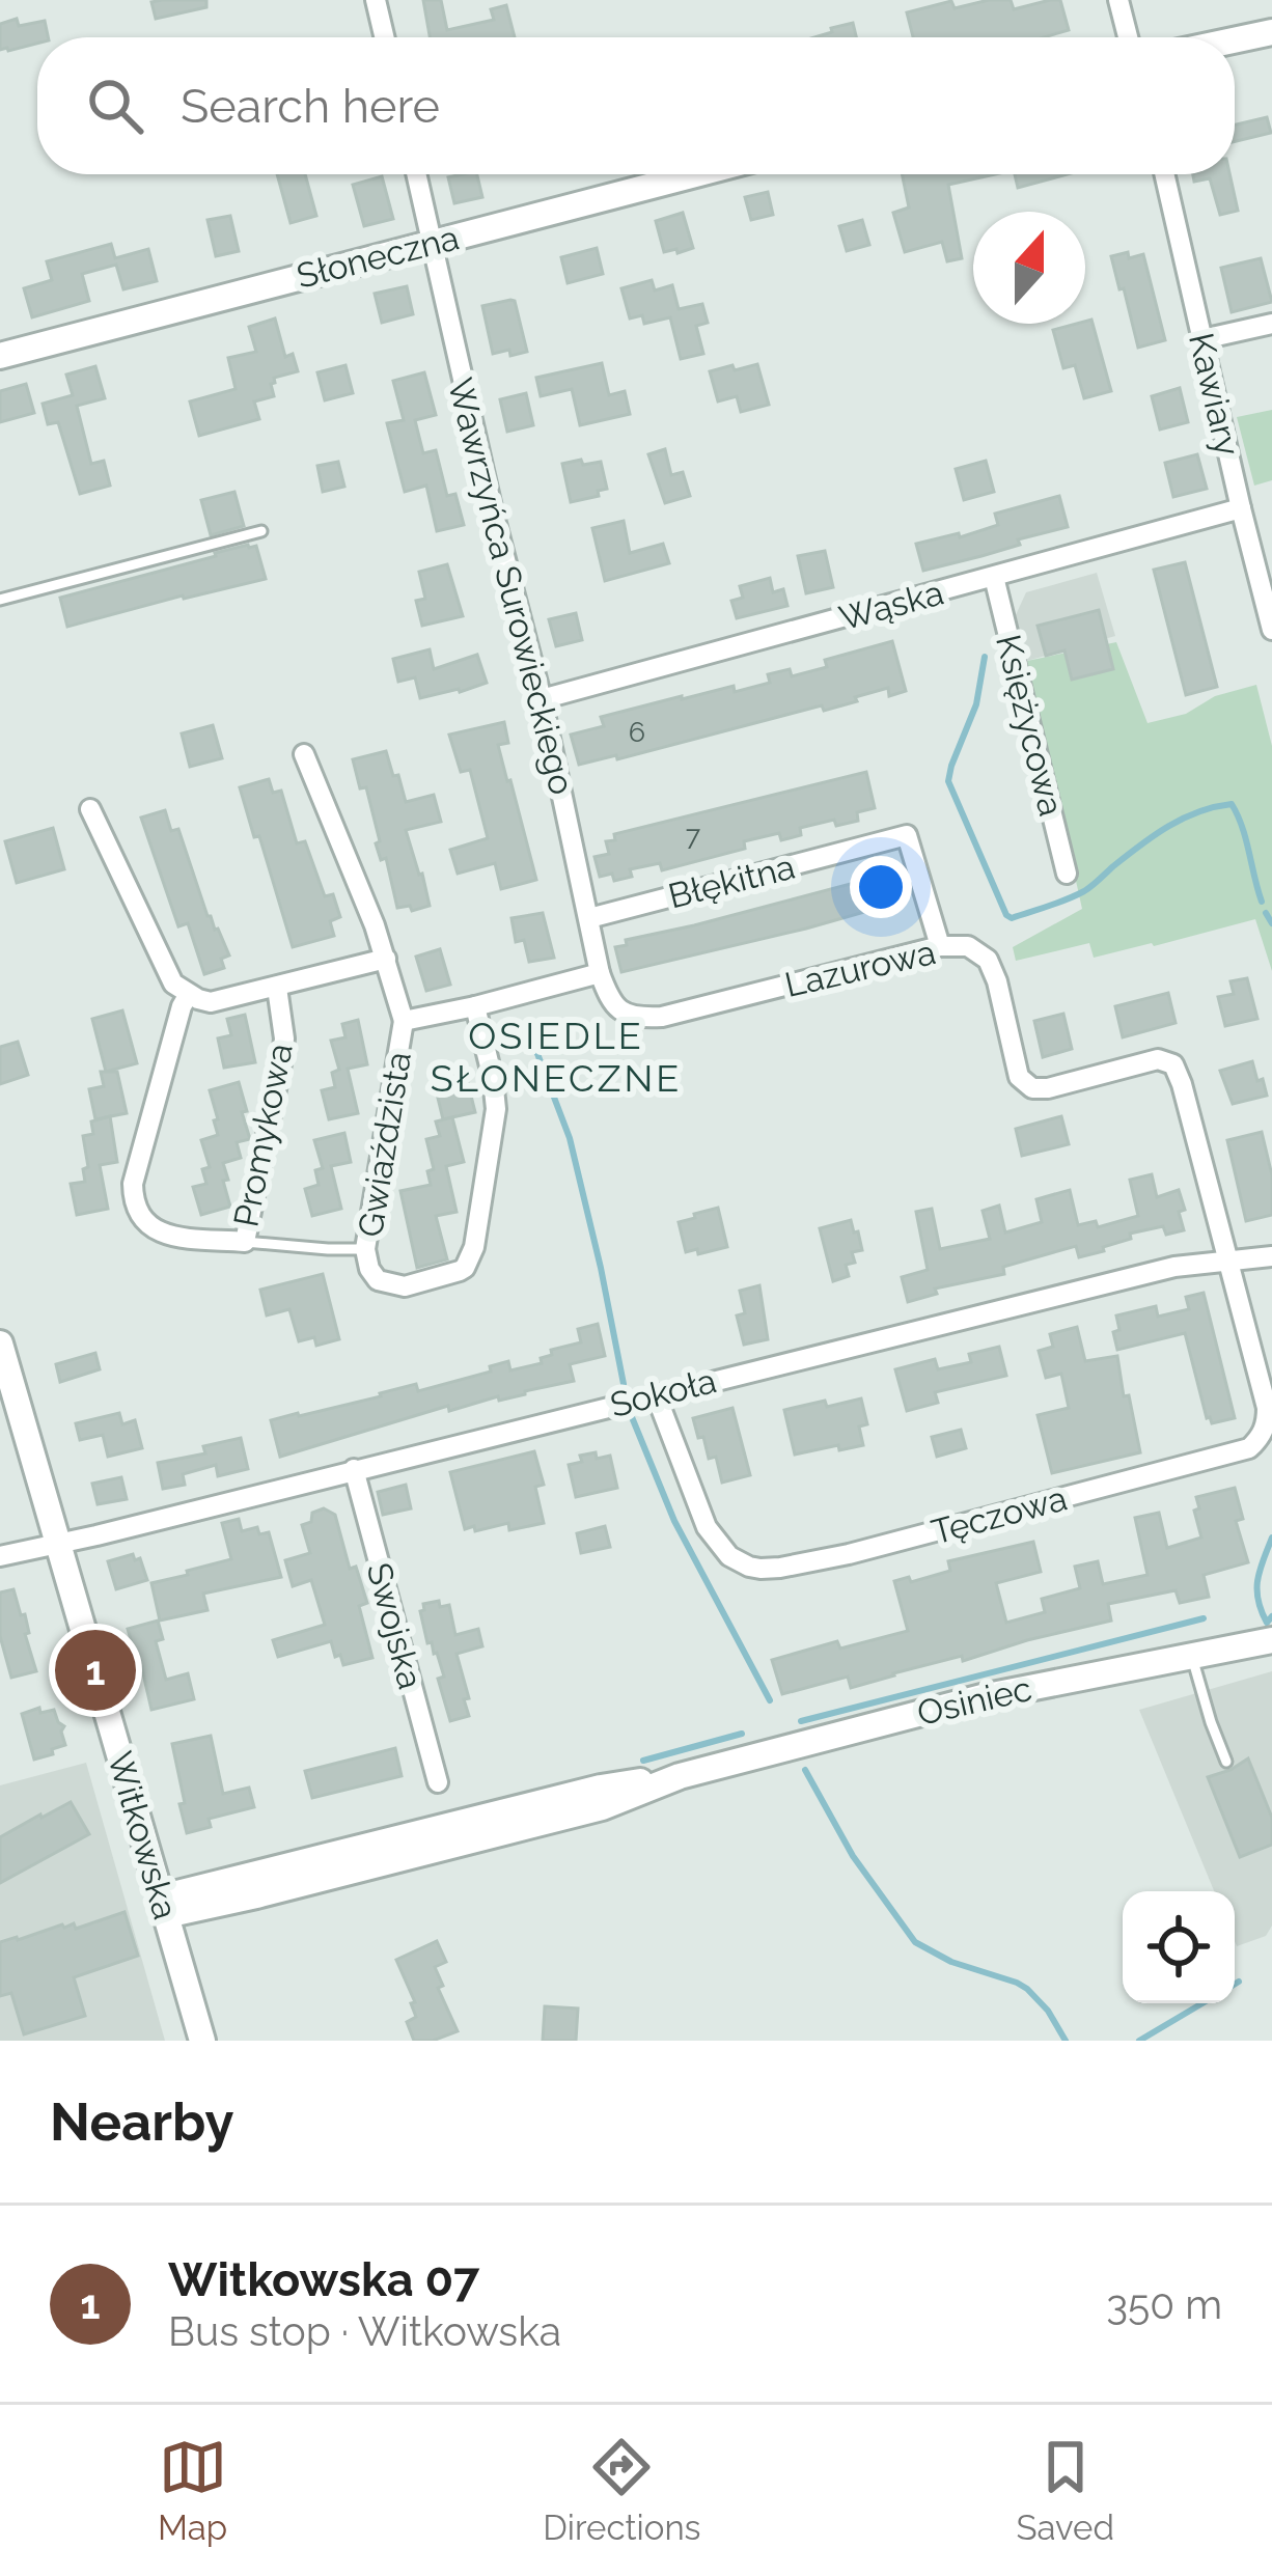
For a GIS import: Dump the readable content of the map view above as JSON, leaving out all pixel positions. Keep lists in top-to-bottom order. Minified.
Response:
{"streets":{"street":["Słoneczna","Kawiary","Wawrzyńca Surowieckiego","Wąska","Księżycowa","Błękitna","Lazurowa","Promykowa","Gwiaździsta","Sokoła","Tęczowa","Swojska","Osiniec","Witkowska"]},"crossings":[["Słoneczna","Wawrzyńca Surowieckiego"],["Kawiary","Wąska"],["Wawrzyńca Surowieckiego","Wąska"],["Wawrzyńca Surowieckiego","Błękitna"],["Wawrzyńca Surowieckiego","Lazurowa"],["Wawrzyńca Surowieckiego","Gwiaździsta"],["Wąska","Księżycowa"],["Błękitna","Lazurowa"],["Lazurowa","Sokoła"],["Lazurowa","Tęczowa"],["Promykowa","Gwiaździsta"],["Sokoła","Tęczowa"],["Sokoła","Swojska"],["Sokoła","Witkowska"],["Osiniec","Witkowska"]],"districts":["OSIEDLE SŁONECZNE"],"house_numbers":["6","7"],"north":"top","page":{"search":"Search here","pins":"1","heading":"Nearby","list":[{"mark":"1","name":"Witkowska 07","note":"Bus stop · Witkowska","value":"350 m"}],"nav":["Map","Directions","Saved"]}}
